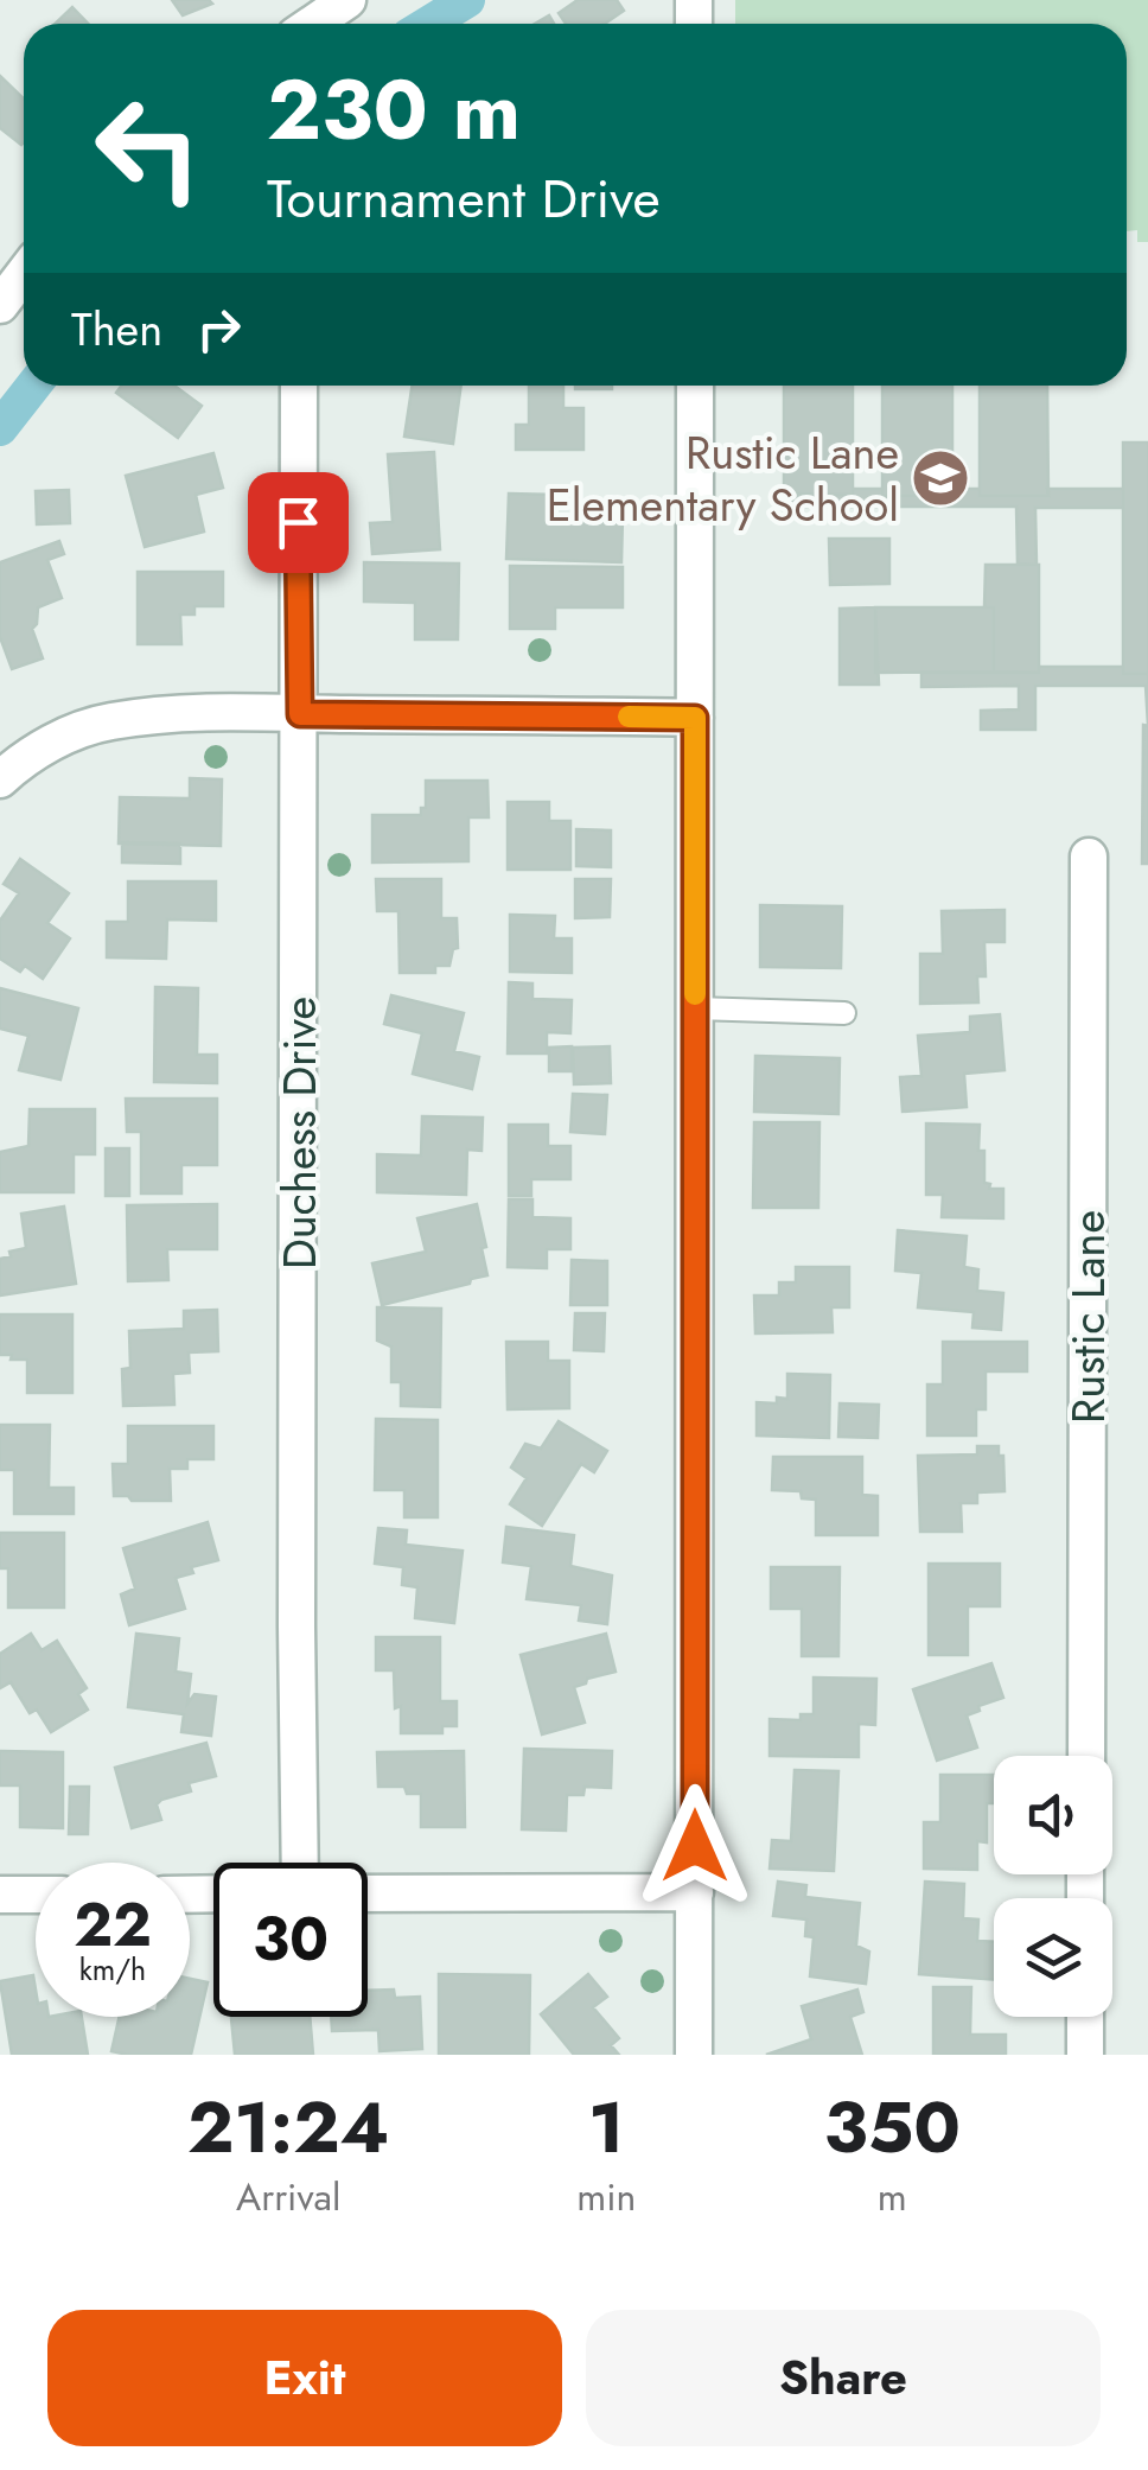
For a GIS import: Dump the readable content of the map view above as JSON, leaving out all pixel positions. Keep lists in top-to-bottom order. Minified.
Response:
{"streets":{"street":["Duchess Drive","Rustic Lane"]},"places":{"school or university":["Rustic Lane Elementary School"]},"page":{"turn":["230 m","Tournament Drive"],"then":"Then","speed":"22 km/h","limit":"30","eta":["21:24","Arrival","1","min","350","m"],"buttons":["Exit","Share"]}}
